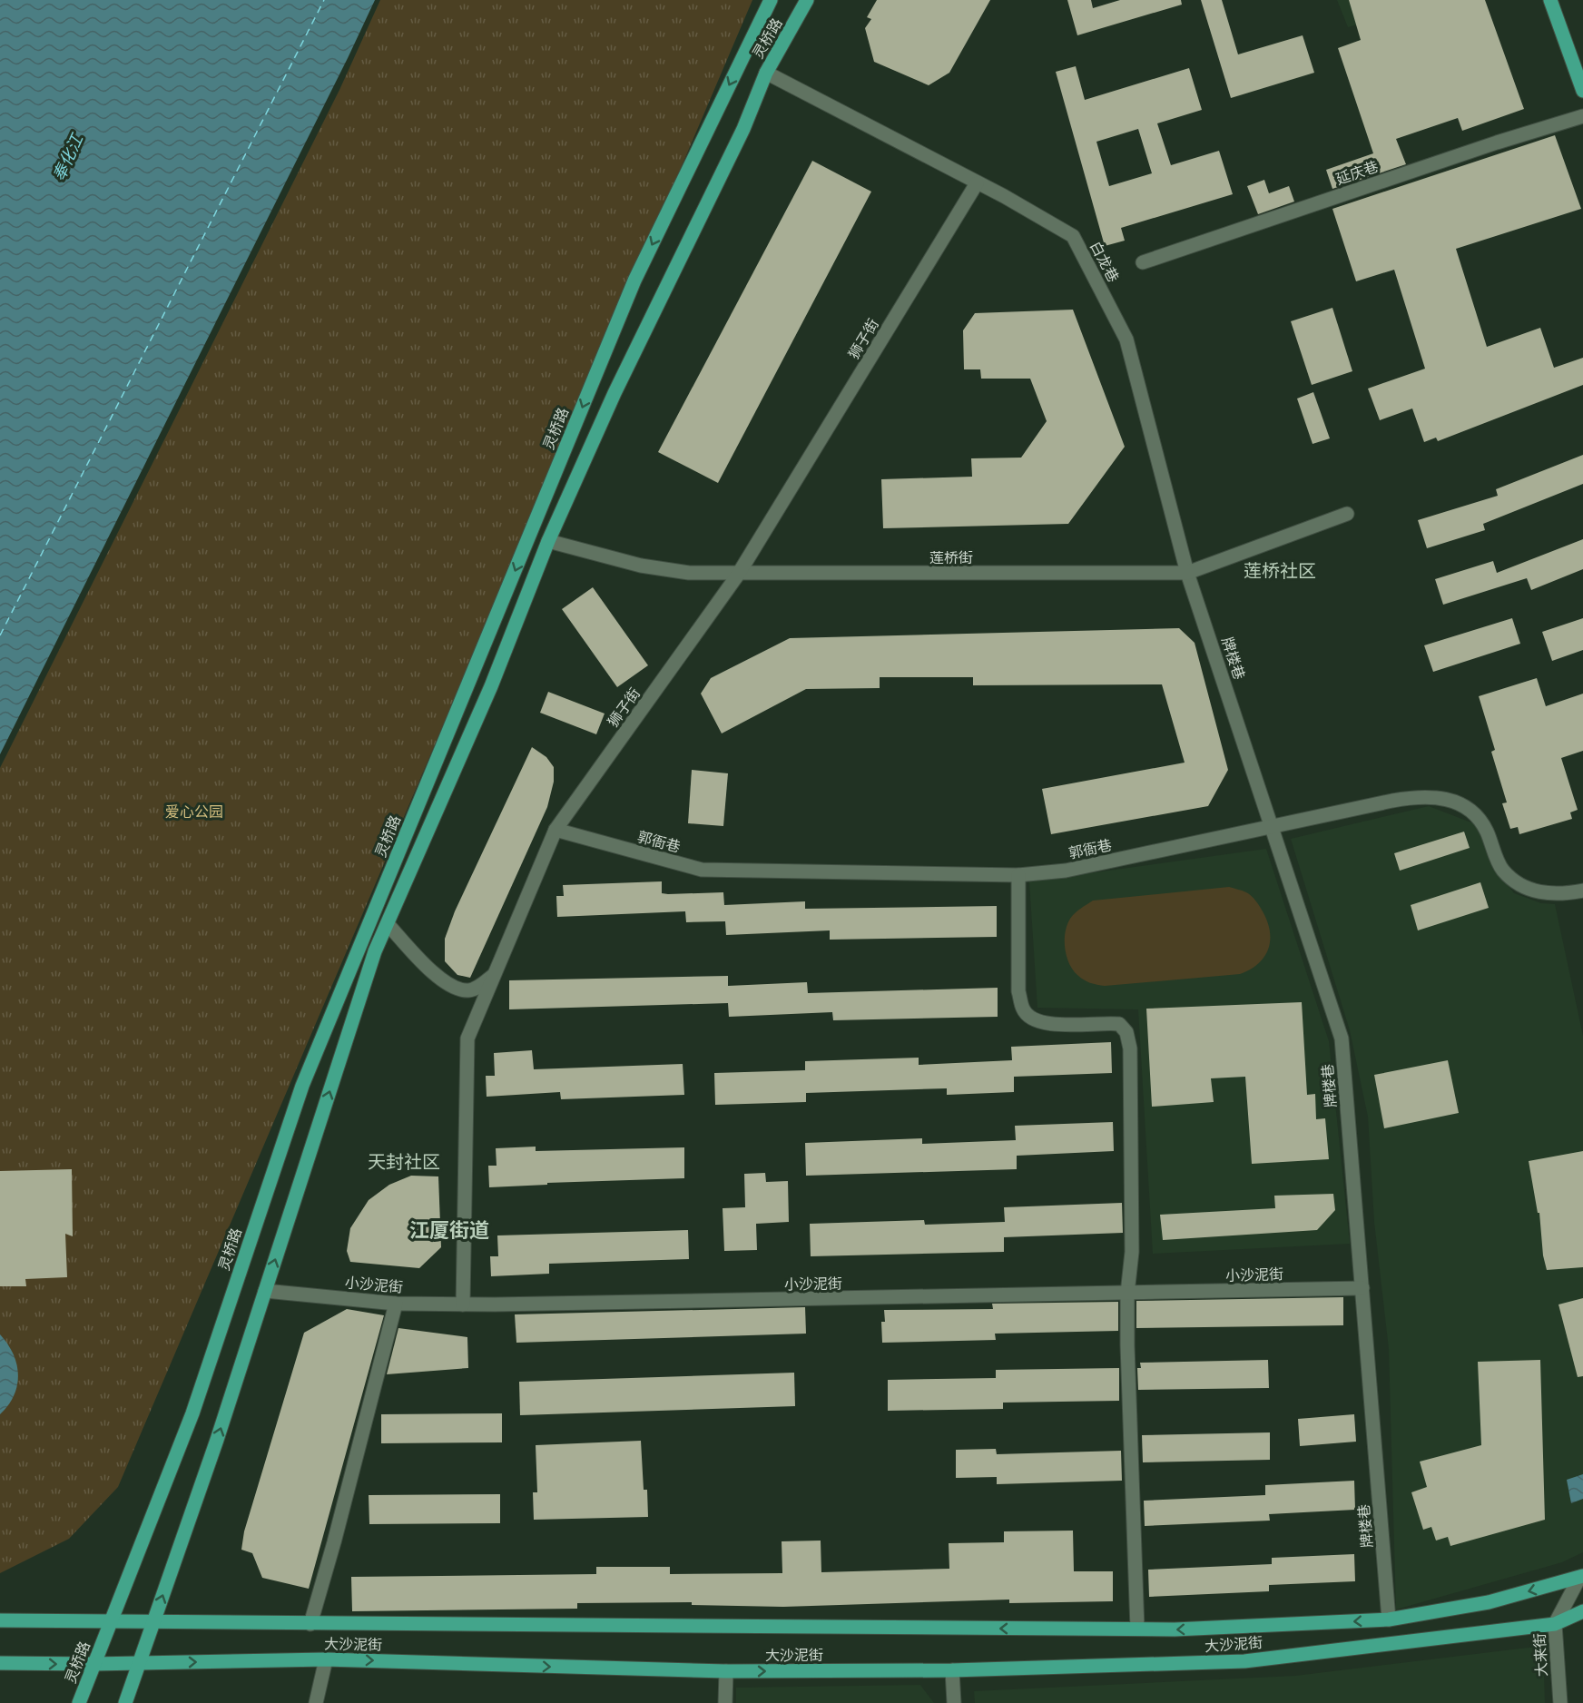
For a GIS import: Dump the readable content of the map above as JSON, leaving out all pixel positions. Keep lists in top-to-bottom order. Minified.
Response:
{"streets":{"main road":["灵桥路","大沙泥街"],"street":["延庆巷","白龙巷","狮子街","莲桥街","牌楼巷","郭衙巷","小沙泥街","大来街"]},"crossings":[["灵桥路","白龙巷"],["灵桥路","莲桥街"],["灵桥路","小沙泥街"],["灵桥路","大沙泥街"],["白龙巷","狮子街"],["白龙巷","莲桥街"],["白龙巷","牌楼巷"],["狮子街","莲桥街"],["狮子街","郭衙巷"],["狮子街","小沙泥街"],["莲桥街","牌楼巷"],["牌楼巷","郭衙巷"],["牌楼巷","小沙泥街"],["牌楼巷","大沙泥街"],["大沙泥街","大来街"]],"districts":["莲桥社区","天封社区","江厦街道"],"water":["奉化江"],"parks":["爱心公园"]}
